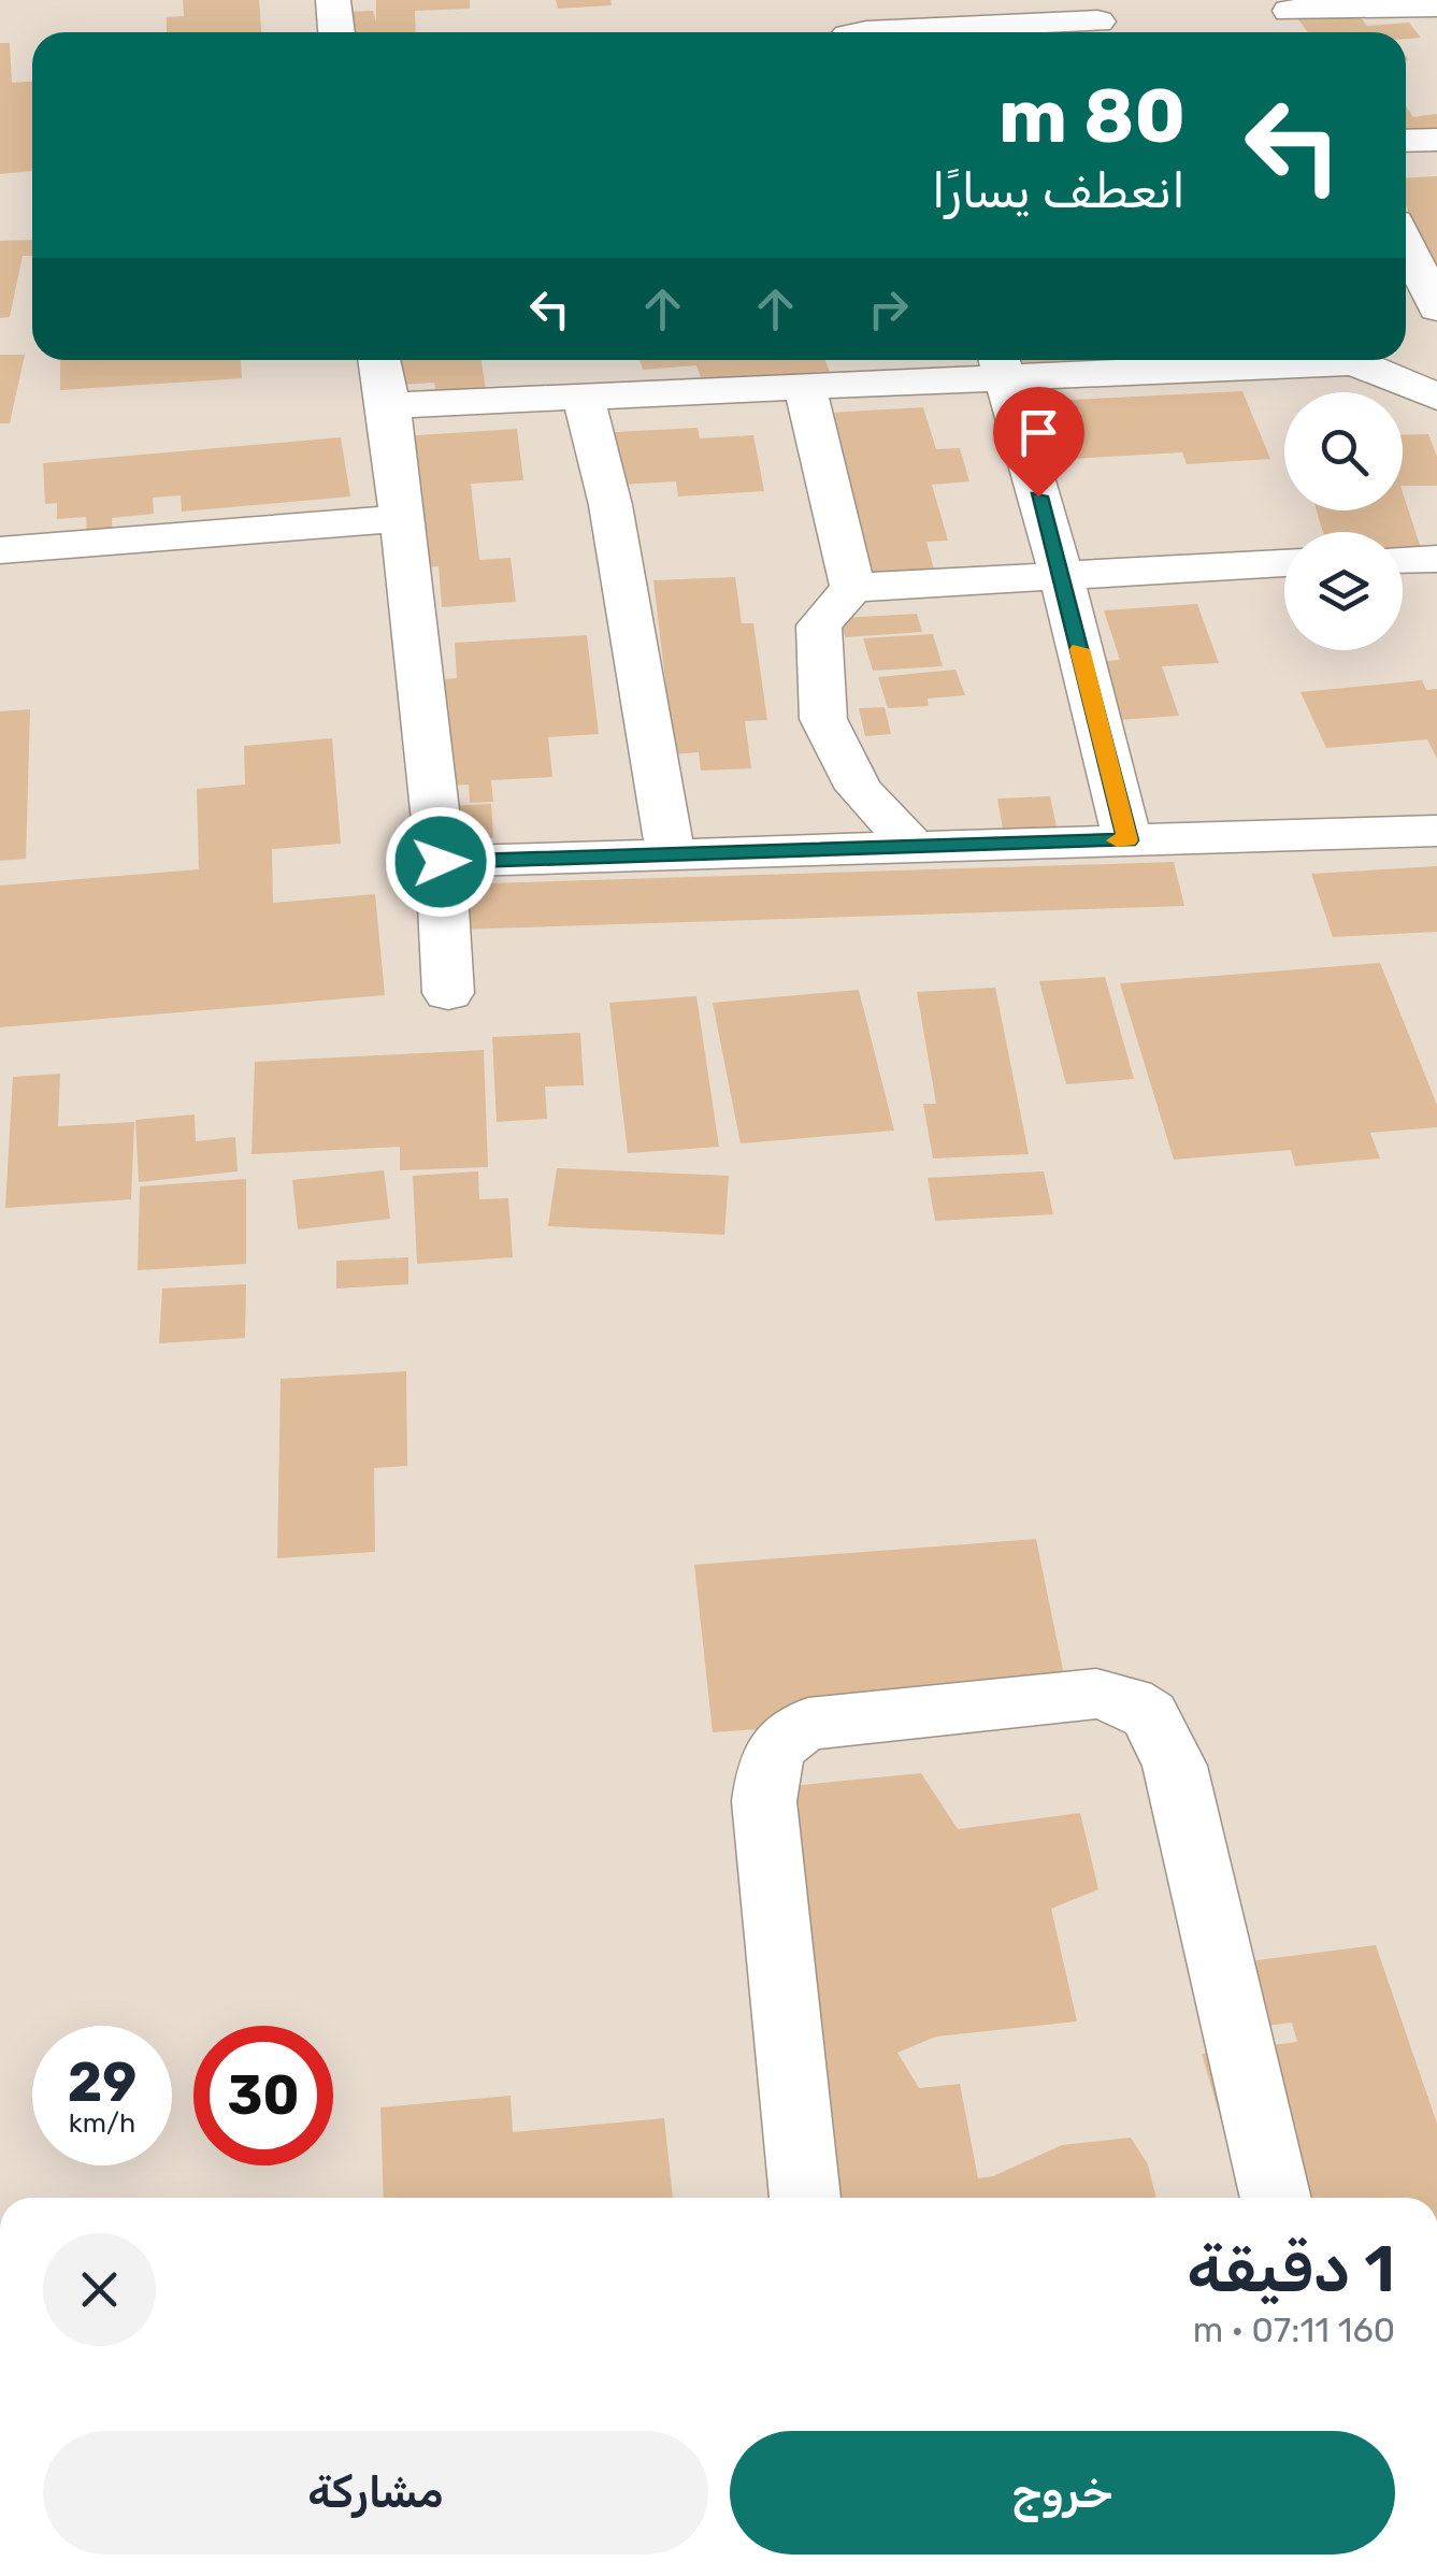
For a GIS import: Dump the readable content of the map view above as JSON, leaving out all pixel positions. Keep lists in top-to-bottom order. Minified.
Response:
{"page":{"turn":["80 m","انعطف يسارًا"],"speed":"29 km/h","limit":"30","heading":["1 دقيقة","160 m · 07:11"],"buttons":["خروج","مشاركة"]}}
